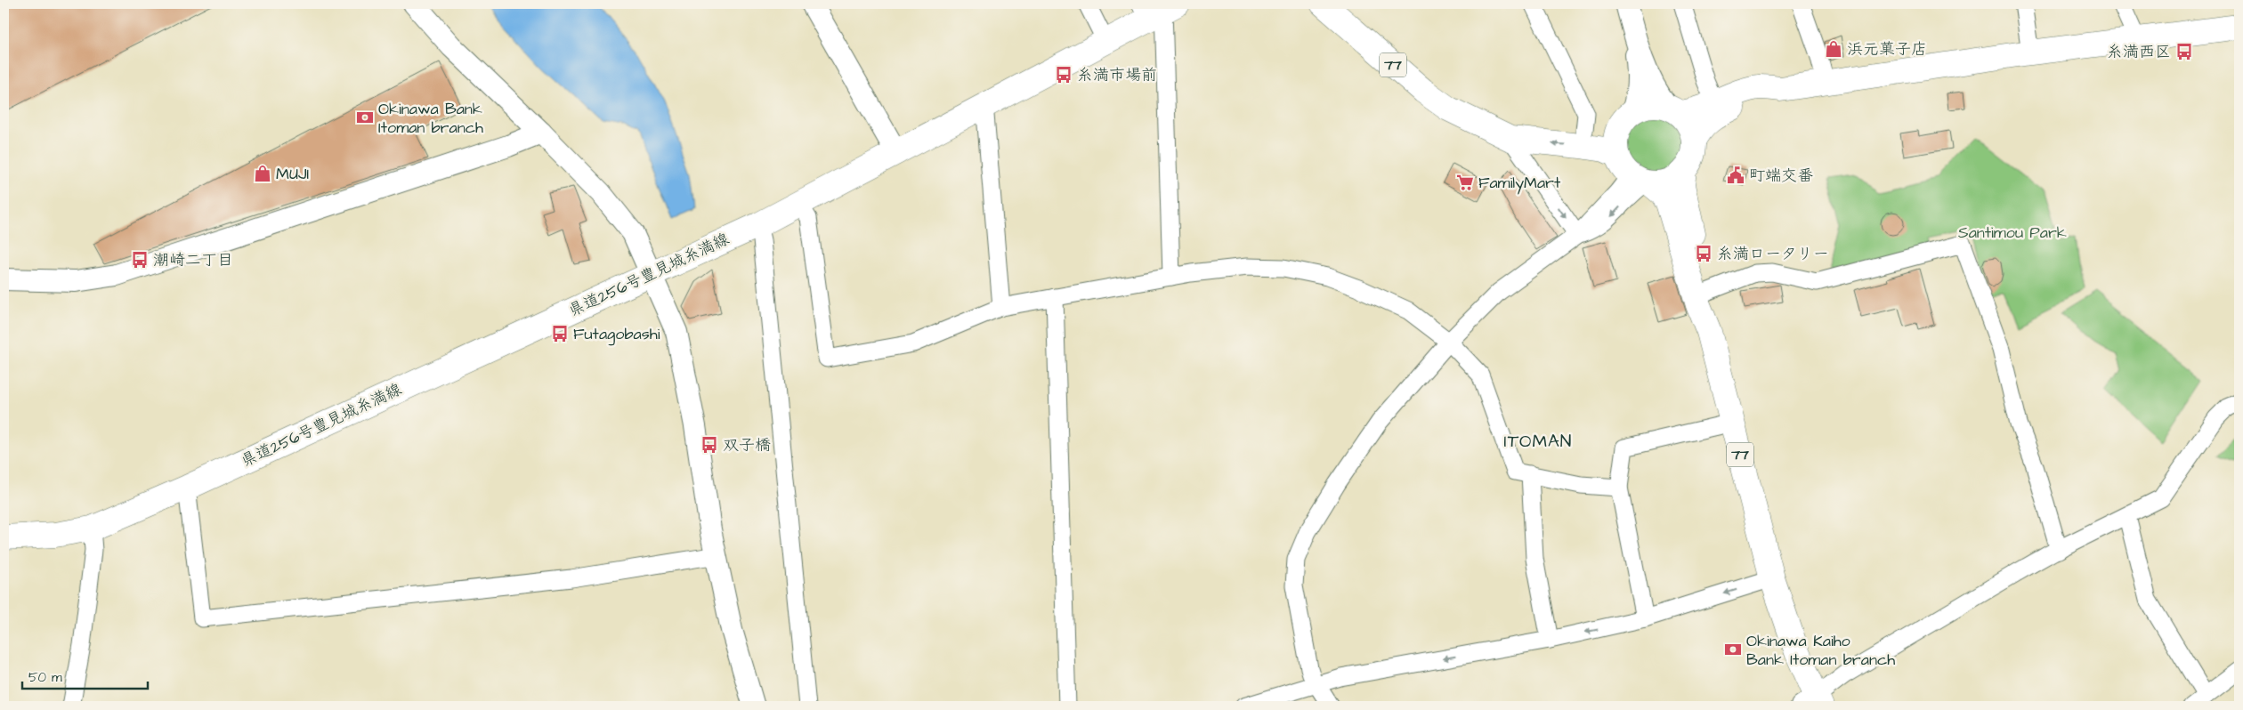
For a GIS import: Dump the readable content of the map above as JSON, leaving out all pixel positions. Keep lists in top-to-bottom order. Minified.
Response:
{"streets":{"main road":["77","県道256号豊見城糸満線"]},"districts":["ITOMAN"],"parks":["Santimou Park"],"places":{"shop":["浜元菓子店","MUJI"],"bus stop":["糸満西区","糸満市場前","糸満ロータリー","潮崎二丁目","Futagobashi","双子橋"],"bank":["Okinawa Bank Itoman branch","Okinawa Kaiho Bank Itoman branch"],"public building":["町端交番"],"supermarket":["FamilyMart"]},"scale_bar":"50 m"}
